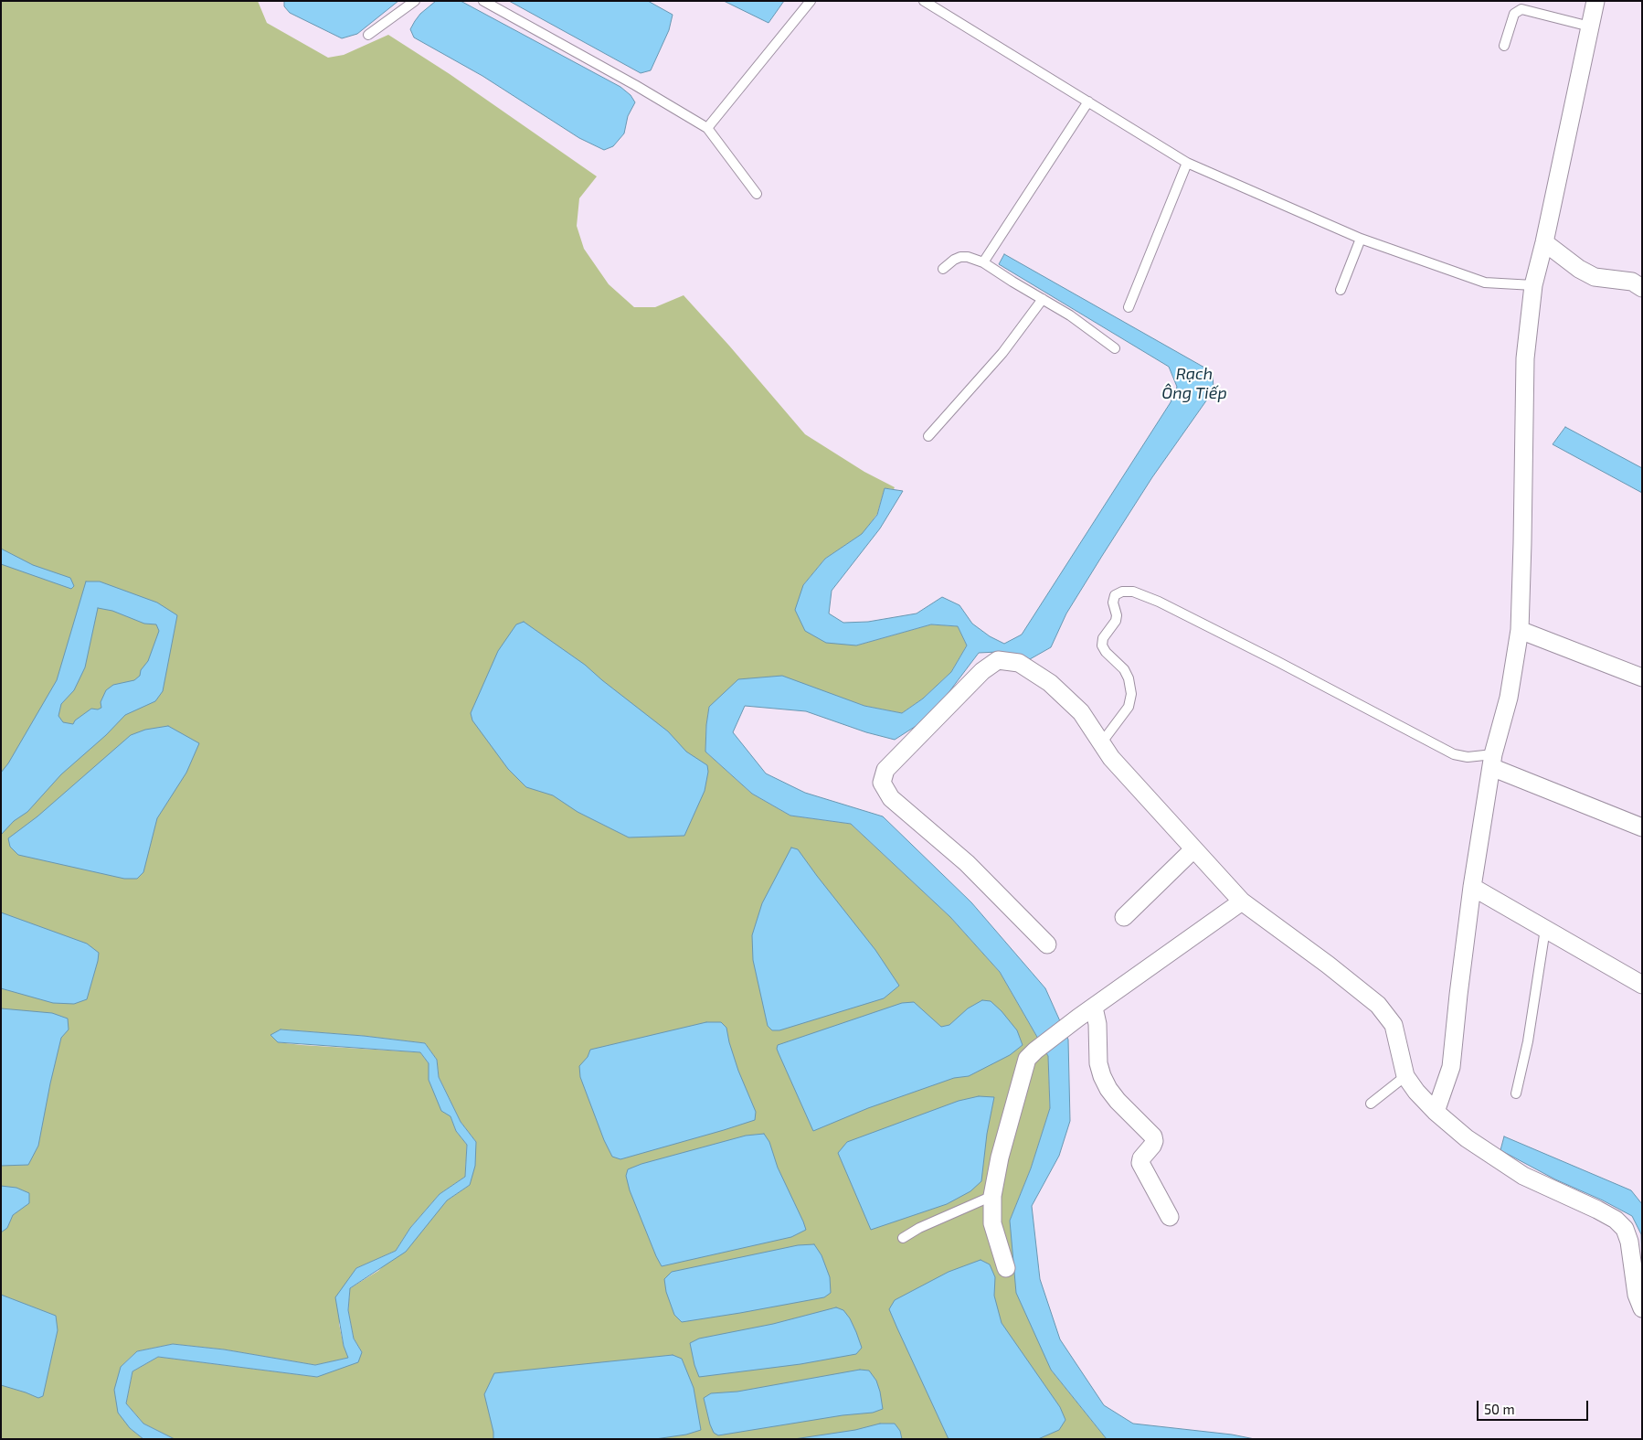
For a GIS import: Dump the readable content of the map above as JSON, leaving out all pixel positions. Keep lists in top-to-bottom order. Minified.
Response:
{"water":["Rạch Ông Tiếp"],"scale_bar":"50 m"}
